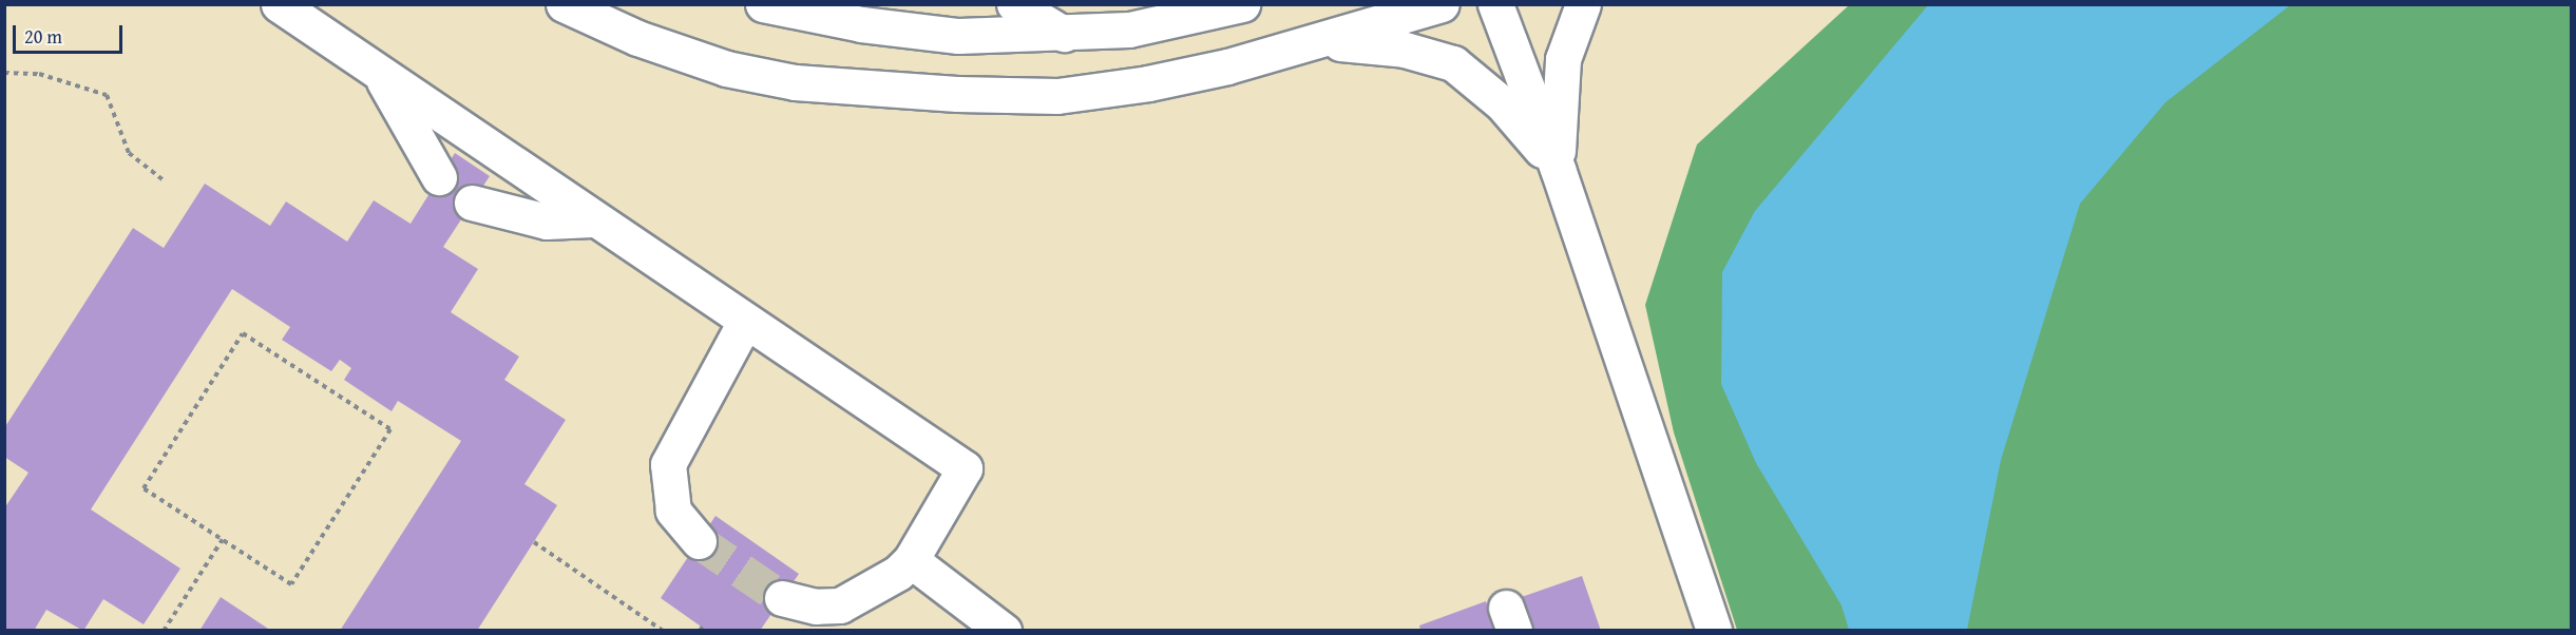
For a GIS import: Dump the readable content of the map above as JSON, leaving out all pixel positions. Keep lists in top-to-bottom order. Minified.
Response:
{"scale_bar":"20 m"}
